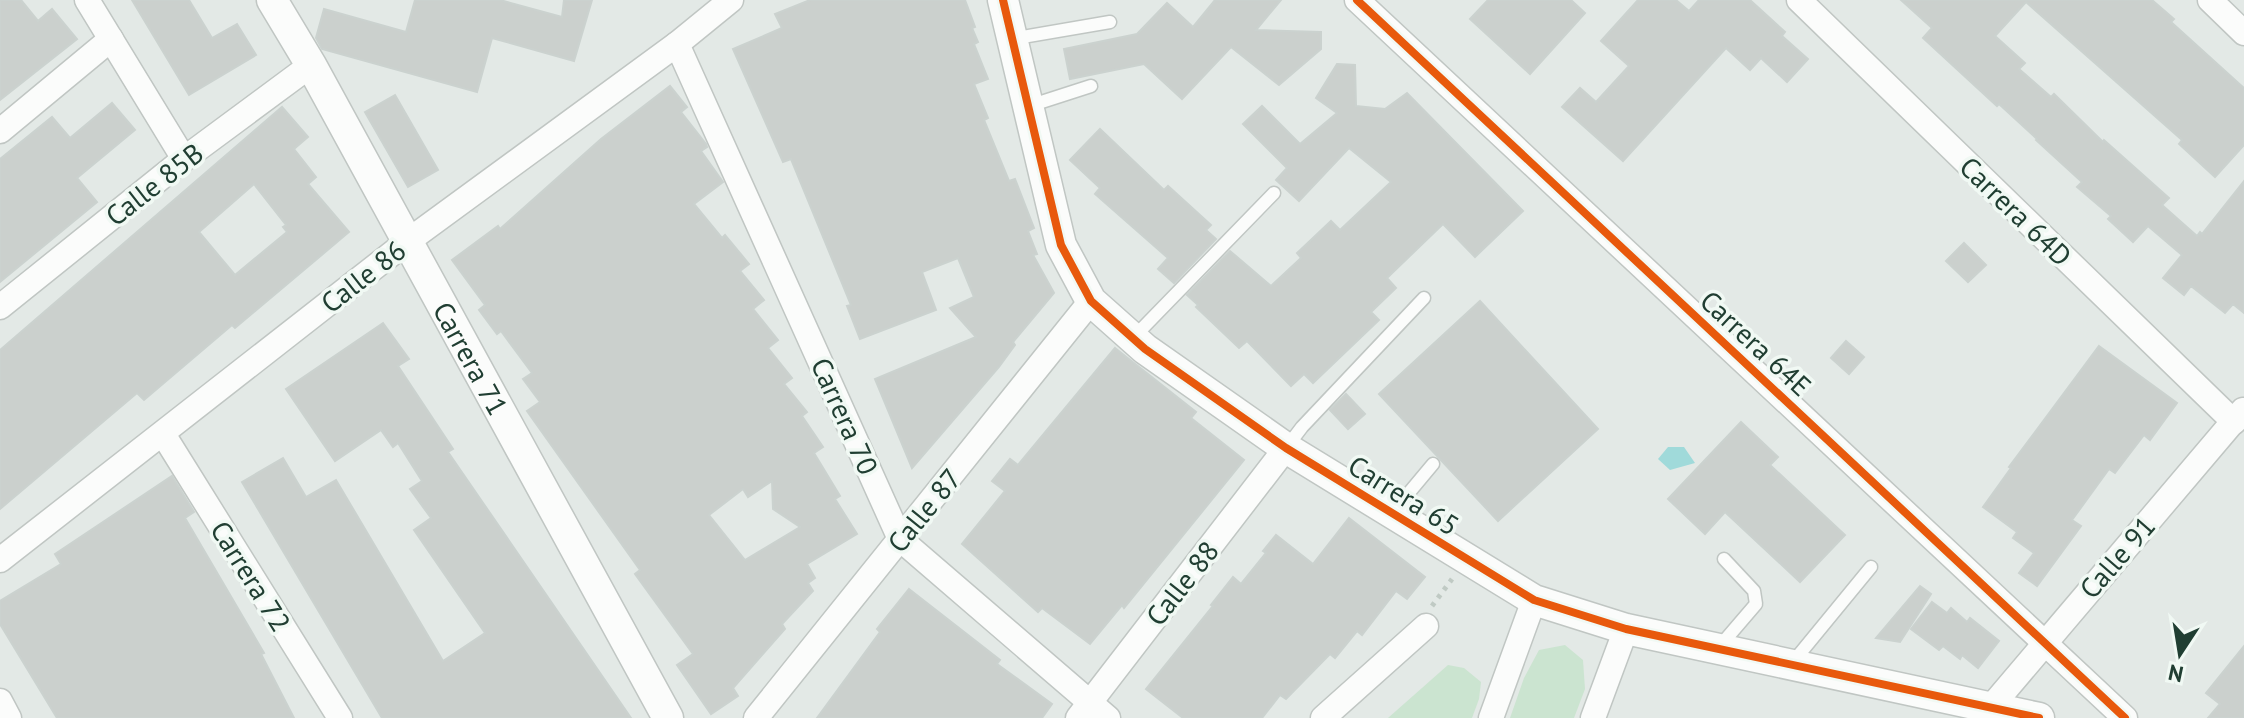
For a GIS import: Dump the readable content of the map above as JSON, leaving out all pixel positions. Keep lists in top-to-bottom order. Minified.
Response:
{"streets":{"street":["Calle 85B","Carrera 64D","Calle 86","Carrera 64E","Carrera 71","Carrera 70","Carrera 65","Calle 87","Calle 91","Carrera 72","Calle 88"]},"crossings":[["Calle 85B","Carrera 71"],["Carrera 64D","Calle 91"],["Calle 86","Carrera 71"],["Calle 86","Carrera 70"],["Calle 86","Carrera 72"],["Carrera 64E","Calle 91"],["Carrera 70","Calle 87"],["Carrera 70","Calle 88"],["Carrera 65","Calle 87"],["Carrera 65","Calle 91"],["Carrera 65","Calle 88"]],"north":"bottom"}
